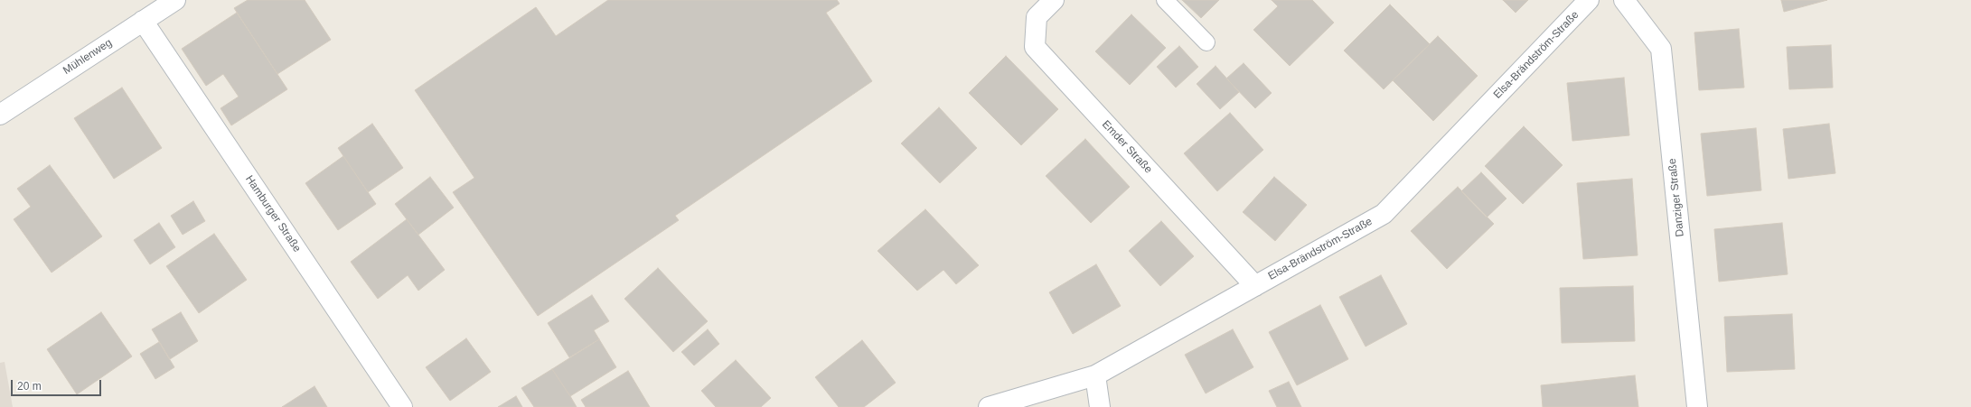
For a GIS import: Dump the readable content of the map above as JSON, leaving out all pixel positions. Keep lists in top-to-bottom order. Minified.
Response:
{"streets":{"street":["Elsa-Brändström-Straße","Mühlenweg","Emder Straße","Danziger Straße","Hamburger Straße"]},"crossings":[["Elsa-Brändström-Straße","Emder Straße"],["Mühlenweg","Hamburger Straße"]],"scale_bar":"20 m"}
